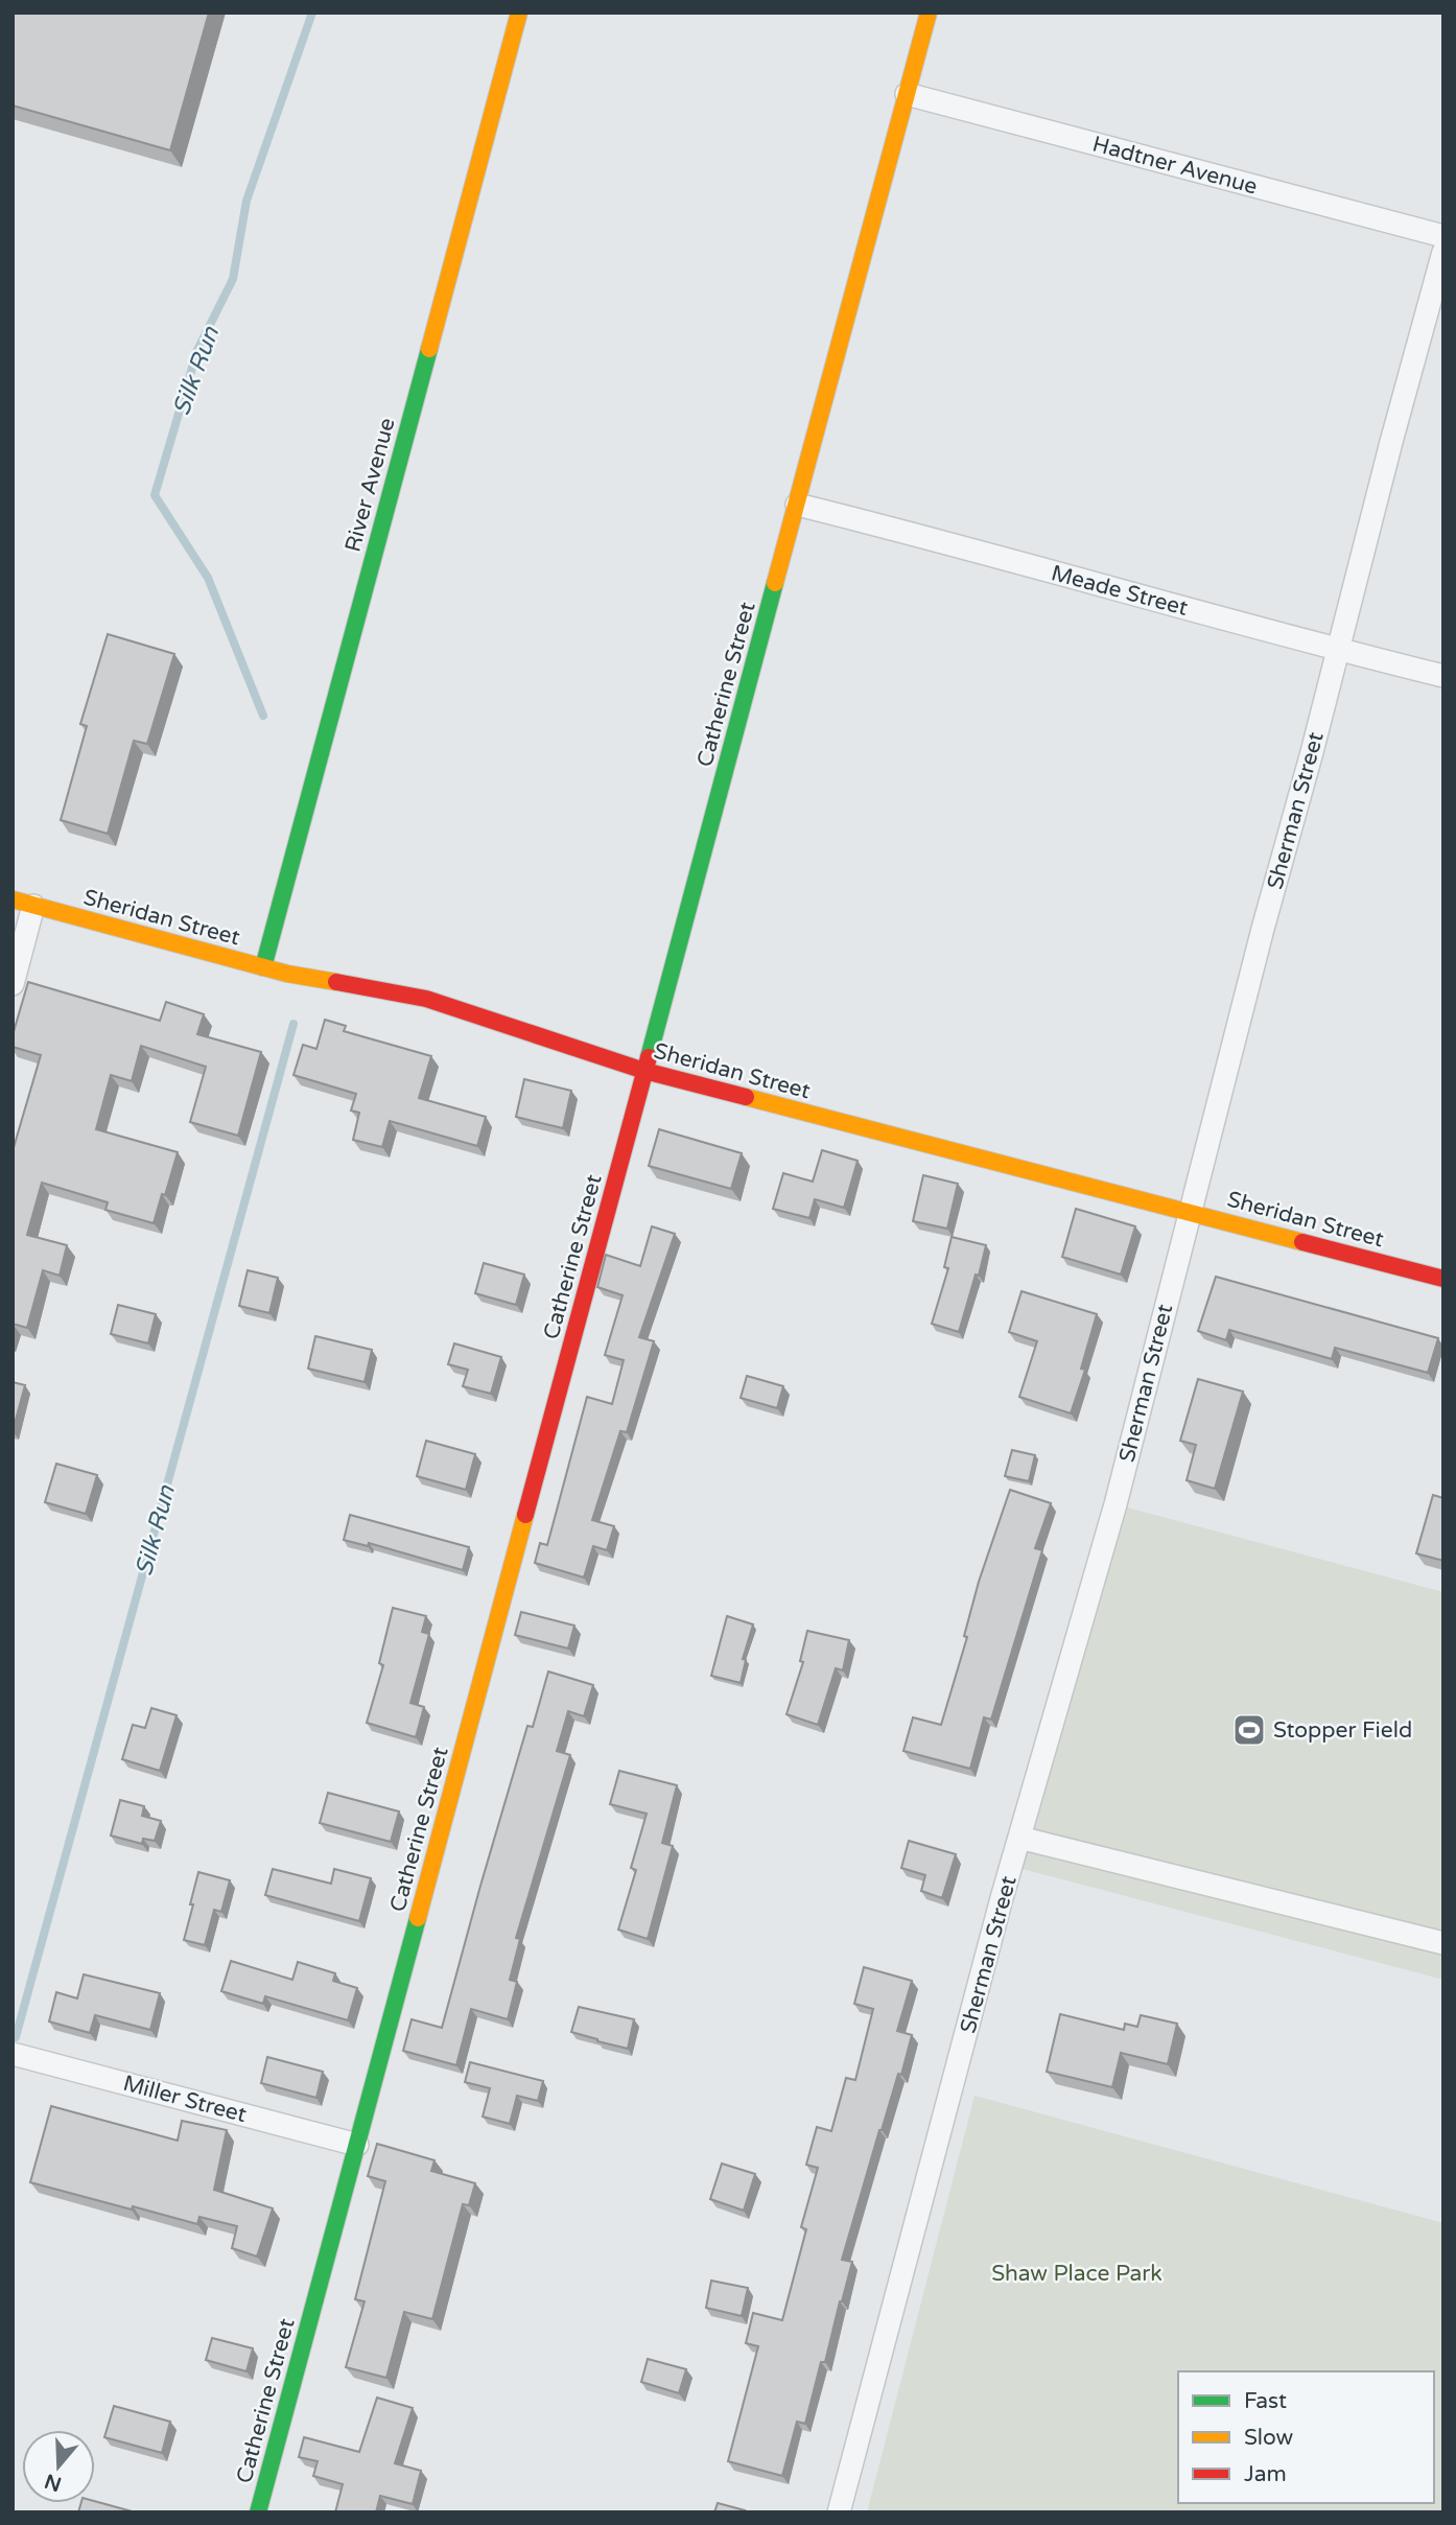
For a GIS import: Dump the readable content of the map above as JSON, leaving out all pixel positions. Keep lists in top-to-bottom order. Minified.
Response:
{"streets":{"street":["Hadtner Avenue","River Avenue","Meade Street","Catherine Street","Sherman Street","Sheridan Street","Miller Street"]},"crossings":[["Hadtner Avenue","Catherine Street"],["River Avenue","Sheridan Street"],["Meade Street","Catherine Street"],["Meade Street","Sherman Street"],["Catherine Street","Sheridan Street"],["Catherine Street","Miller Street"],["Sherman Street","Sheridan Street"]],"water":["Silk Run"],"parks":["Shaw Place Park"],"places":{"sports":["Stopper Field"]},"legend":["Fast","Slow","Jam"],"north":"bottom"}
